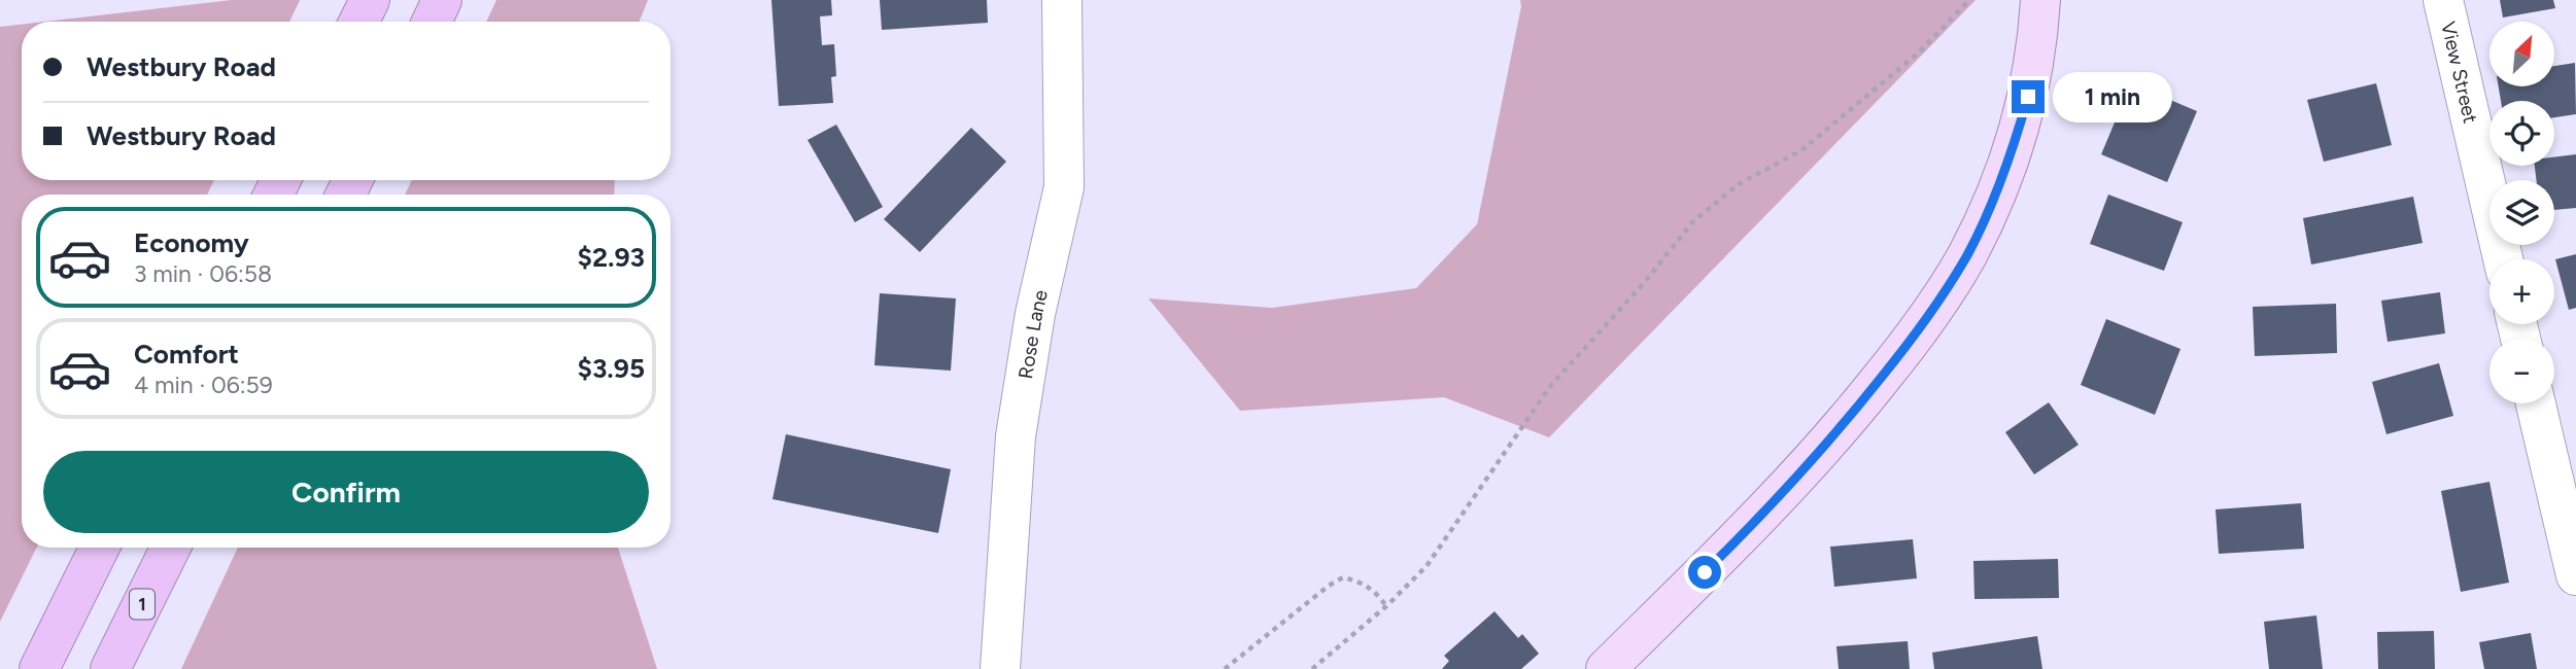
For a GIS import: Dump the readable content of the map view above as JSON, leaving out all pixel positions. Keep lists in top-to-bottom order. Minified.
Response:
{"streets":{"highway":["1"],"street":["View Street","Rose Lane"]},"north":"top right","page":{"map_buttons":["+","−"],"banner":["Westbury Road","Westbury Road"],"bubble":"1 min","list":[{"name":"Economy","note":"3 min · 06:58","value":"$2.93"},{"name":"Comfort","note":"4 min · 06:59","value":"$3.95"}],"buttons":"Confirm"}}
